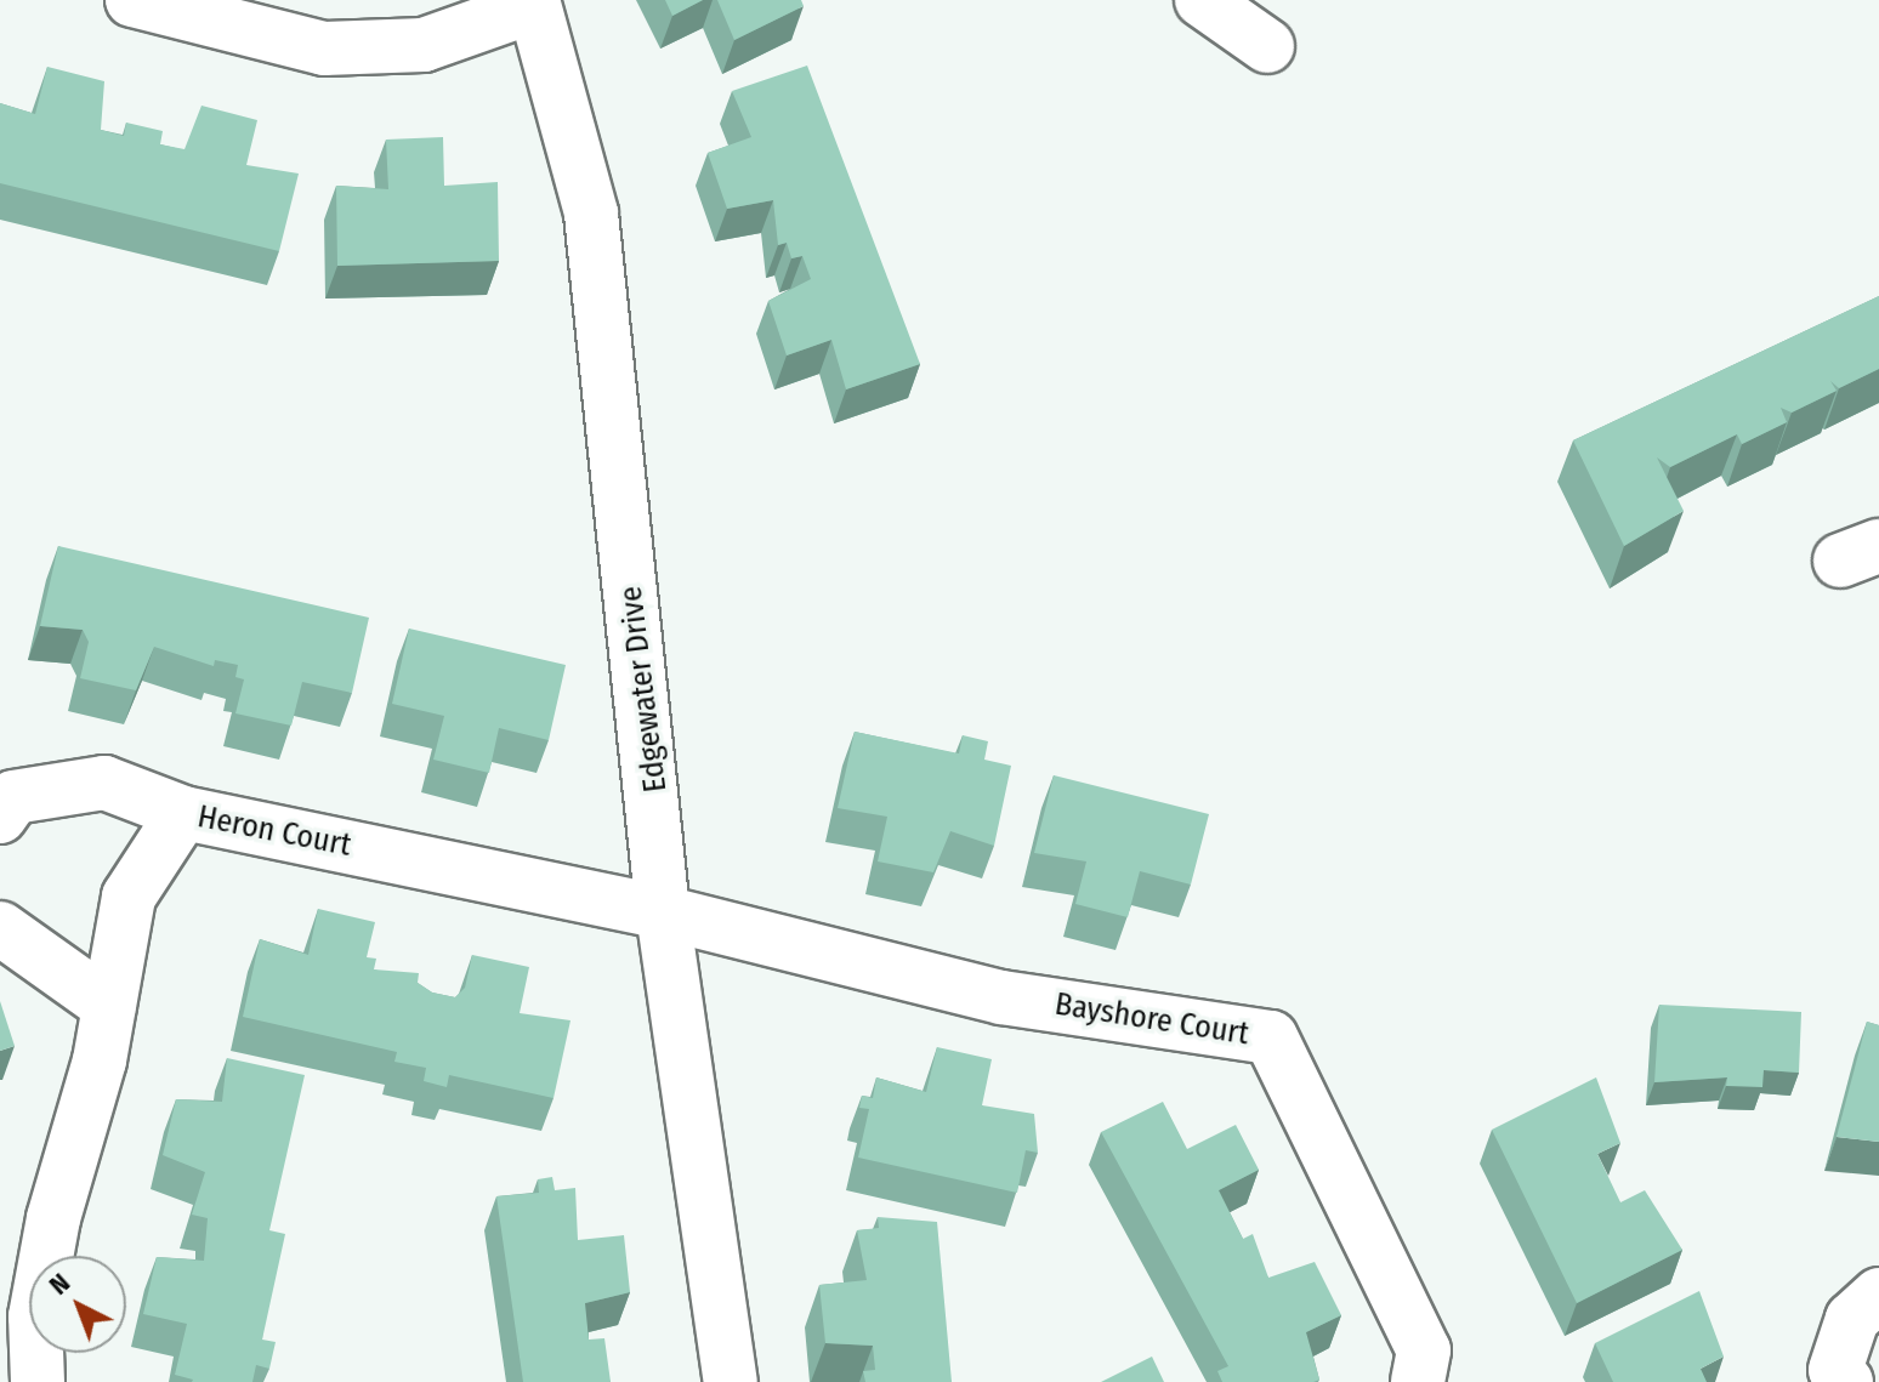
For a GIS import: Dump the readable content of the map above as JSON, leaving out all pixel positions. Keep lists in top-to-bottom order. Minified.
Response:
{"streets":{"street":["Edgewater Drive","Heron Court","Bayshore Court"]},"crossings":[["Edgewater Drive","Heron Court"],["Edgewater Drive","Bayshore Court"],["Heron Court","Bayshore Court"]],"north":"top left"}
